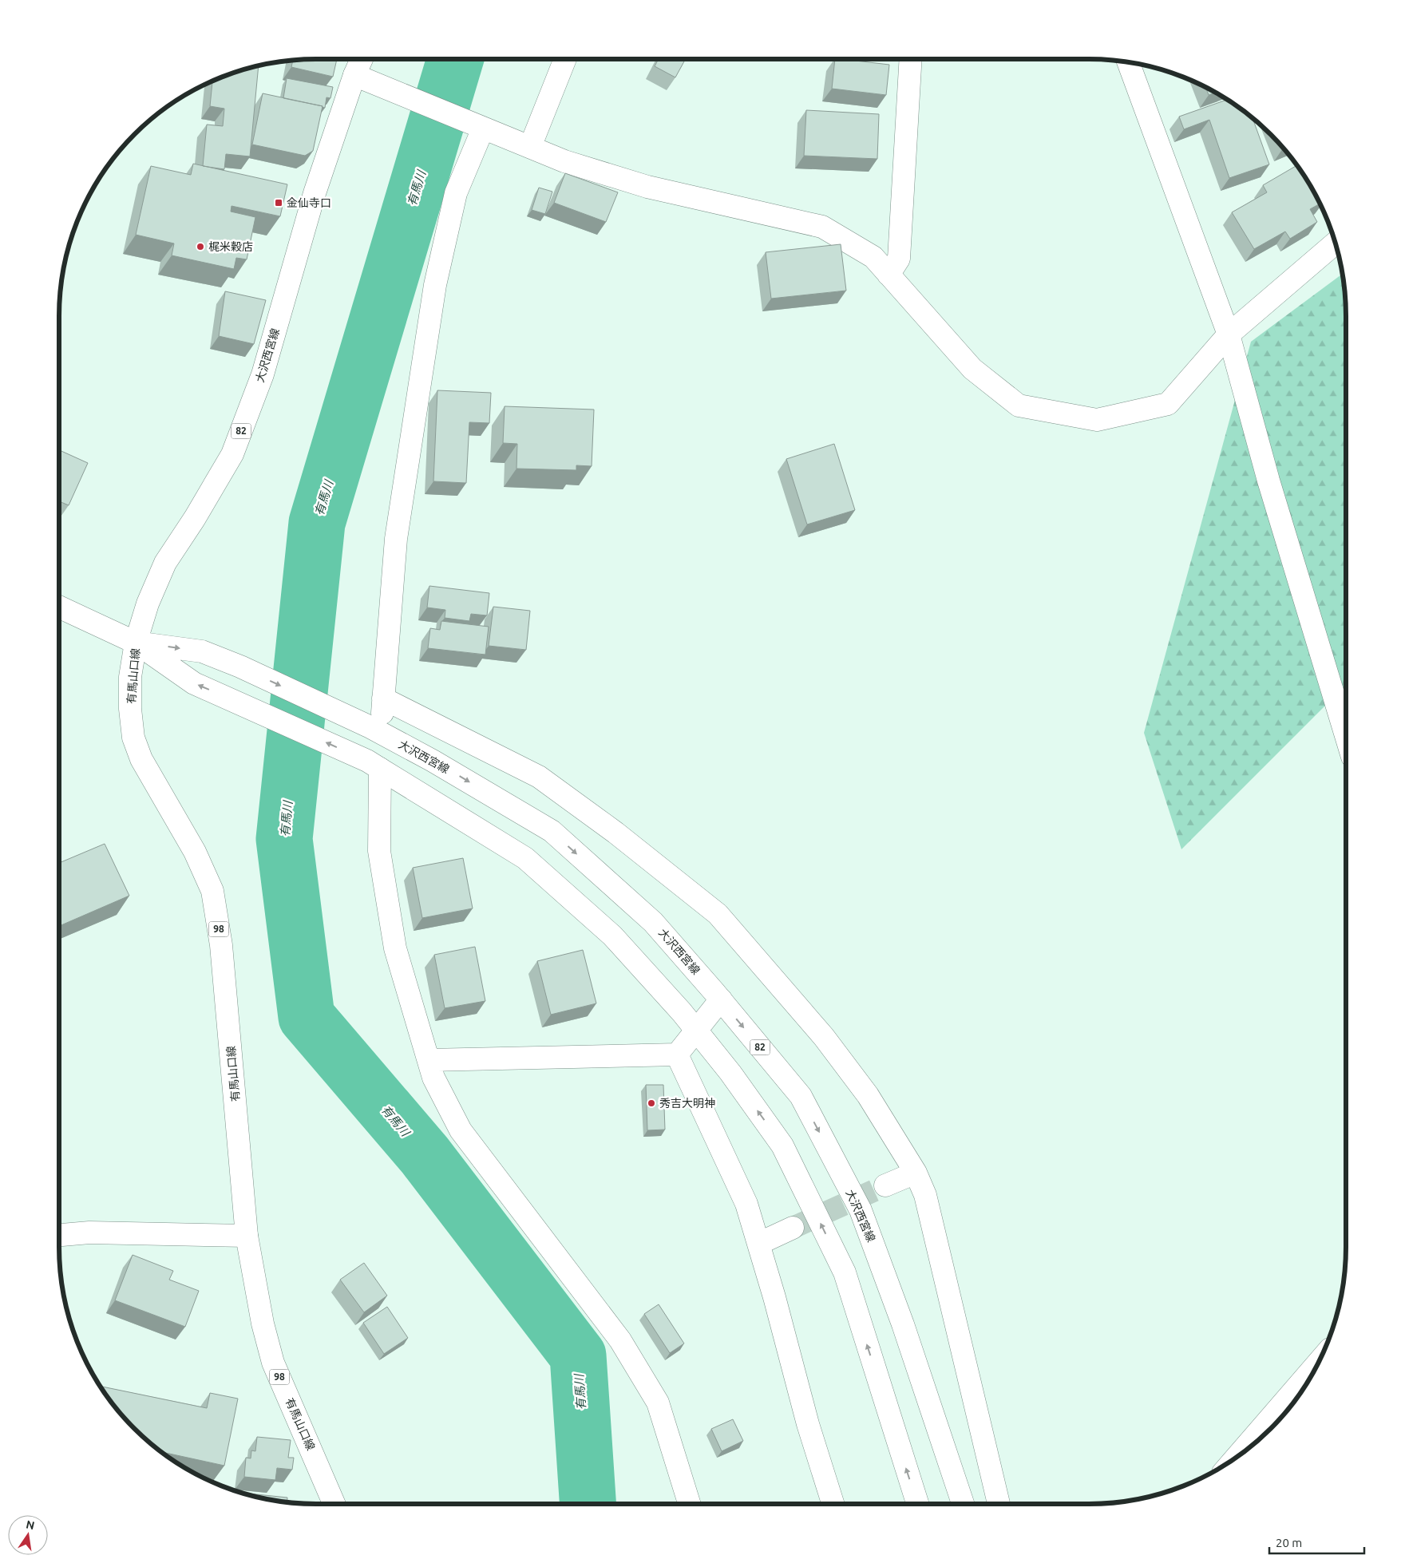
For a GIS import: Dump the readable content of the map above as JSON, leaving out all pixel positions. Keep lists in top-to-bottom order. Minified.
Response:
{"streets":{"street":["大沢西宮線","82","有馬山口線","98"]},"crossings":[["大沢西宮線","有馬山口線"]],"water":["有馬川"],"places":{"transit":["金仙寺口"],"other":["梶米穀店","秀吉大明神"]},"scale_bar":"20 m","north":"top"}
